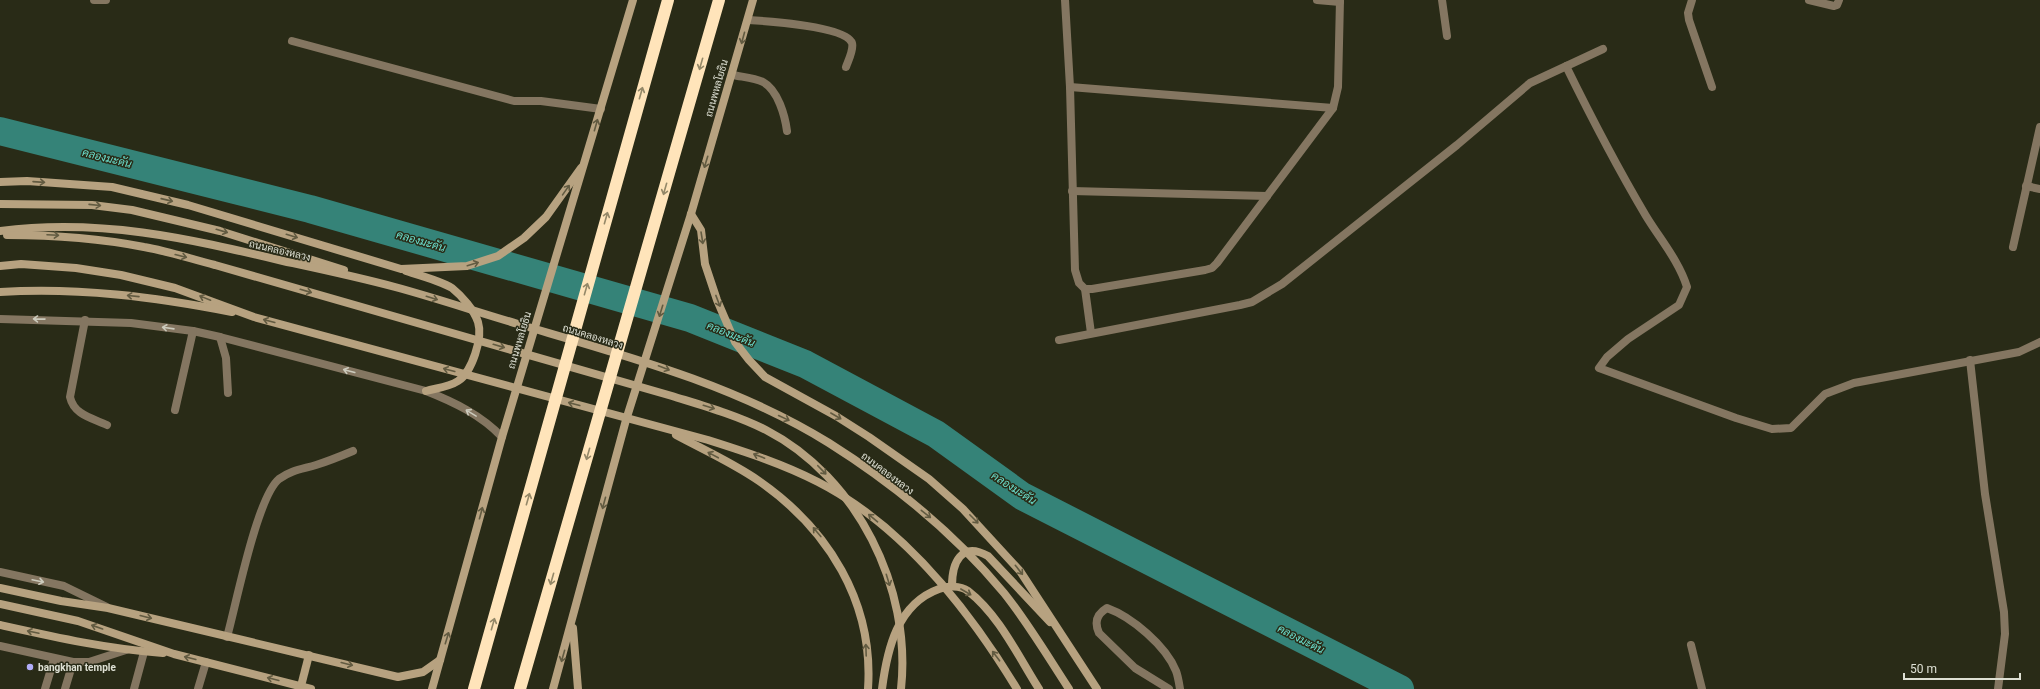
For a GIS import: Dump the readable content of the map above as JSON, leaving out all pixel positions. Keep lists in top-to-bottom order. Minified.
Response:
{"streets":{"main road":["ถนนพหลโยธิน","ถนนคลองหลวง"]},"water":["คลองมะดัน"],"places":["bangkhan temple"],"scale_bar":"50 m"}
